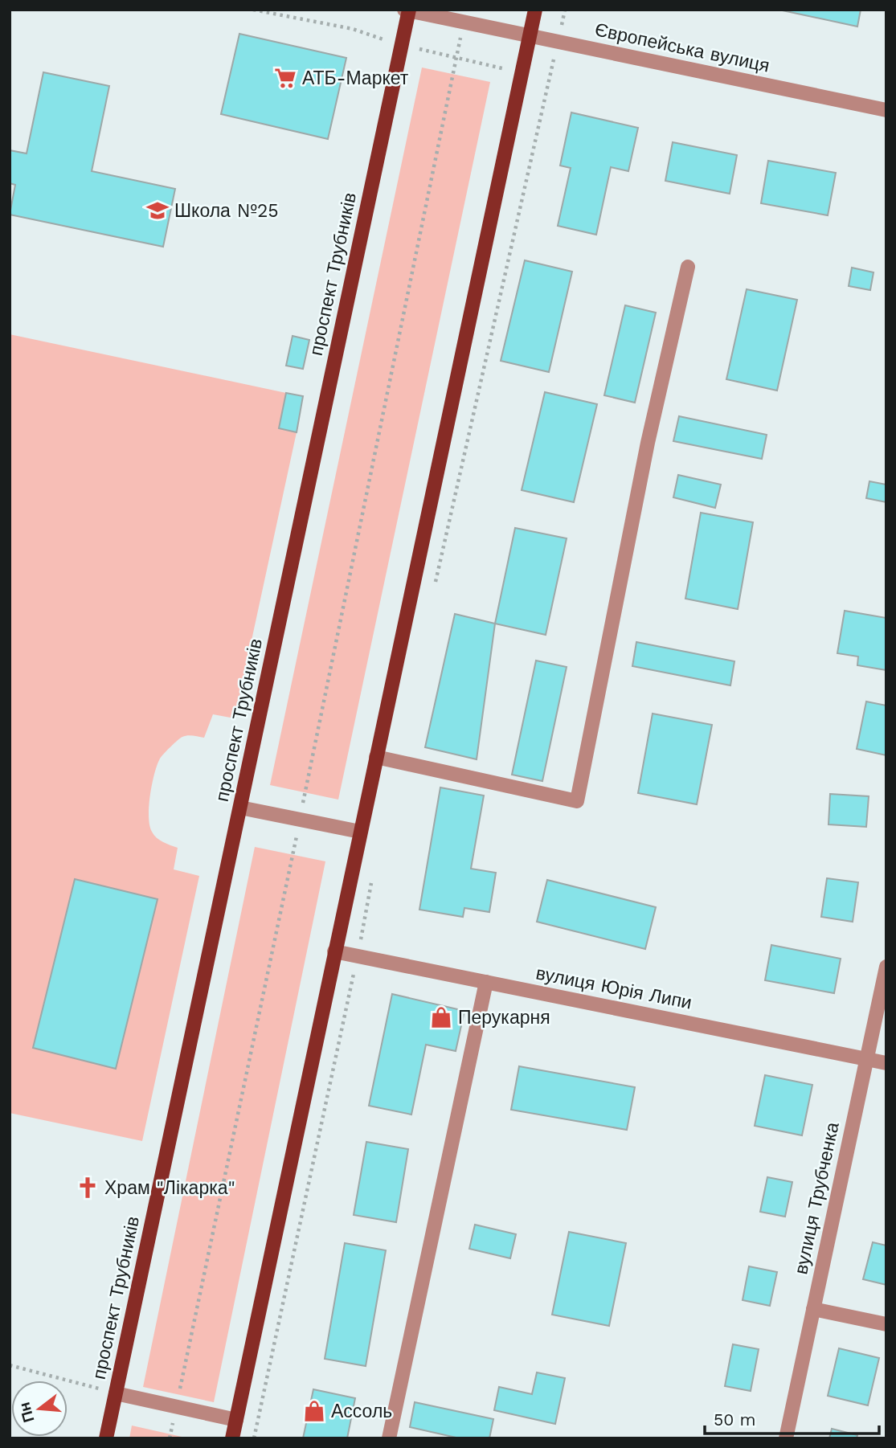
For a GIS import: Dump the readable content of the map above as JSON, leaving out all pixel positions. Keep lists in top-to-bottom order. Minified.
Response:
{"streets":{"main road":["проспект Трубників"],"street":["Європейська вулиця","вулиця Юрія Липи","вулиця Трубченка"]},"crossings":[["Європейська вулиця","проспект Трубників"],["вулиця Юрія Липи","вулиця Трубченка"]],"places":{"supermarket":["АТБ-Маркет"],"school or university":["Школа №25"],"shop":["Перукарня","Ассоль"],"church":["Храм \"Лікарка\""]},"scale_bar":"50 m","north":"left"}
